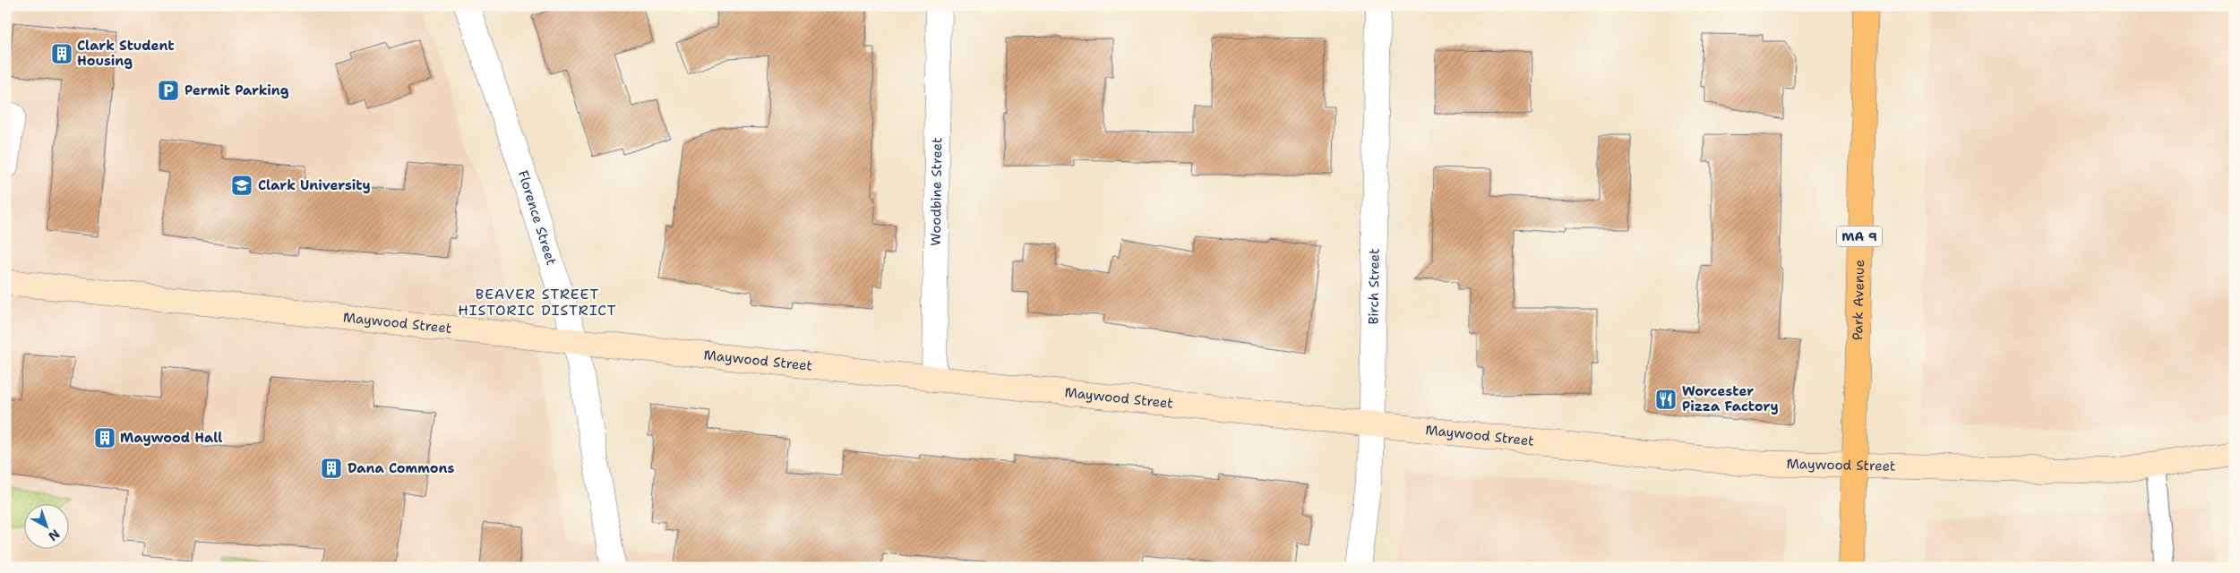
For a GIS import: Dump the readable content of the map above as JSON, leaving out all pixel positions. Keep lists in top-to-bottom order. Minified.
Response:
{"streets":{"highway":["MA 9","Park Avenue"],"street":["Woodbine Street","Florence Street","Birch Street","Maywood Street"]},"crossings":[["Woodbine Street","Maywood Street"],["Florence Street","Maywood Street"],["Birch Street","Maywood Street"],["Park Avenue","Maywood Street"]],"districts":["BEAVER STREET HISTORIC DISTRICT"],"places":{"building":["Clark Student Housing","Maywood Hall","Dana Commons"],"parking":["Permit Parking"],"school or university":["Clark University"],"restaurant":["Worcester Pizza Factory"]},"north":"bottom right"}
